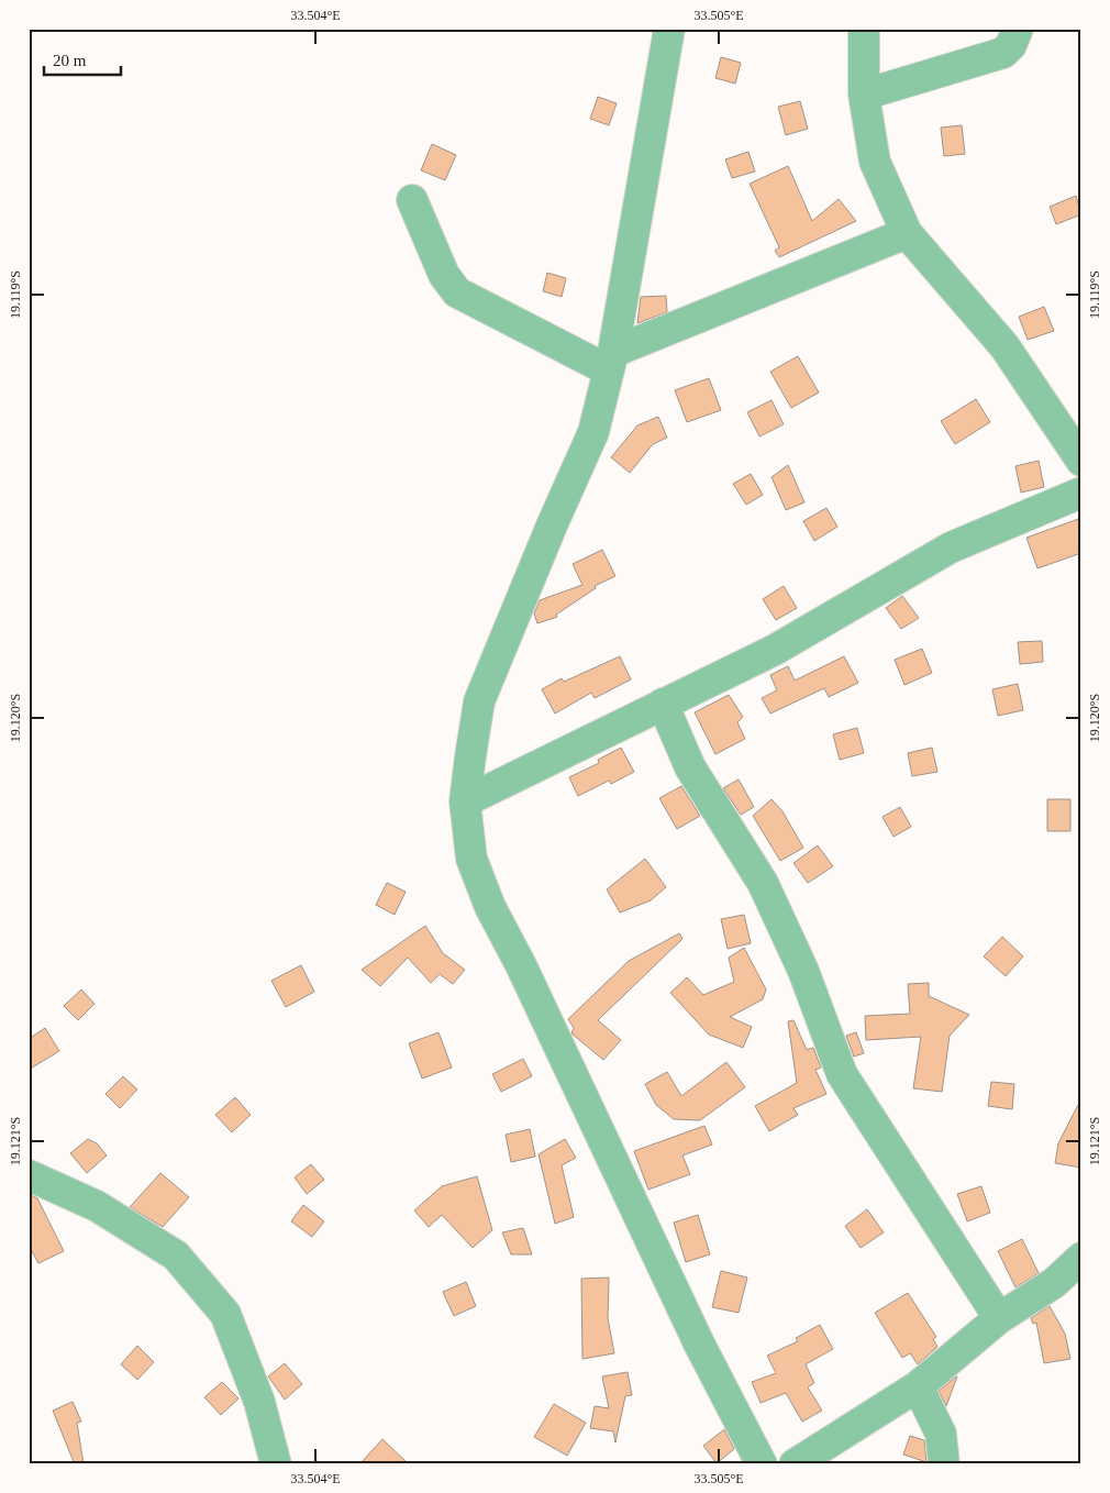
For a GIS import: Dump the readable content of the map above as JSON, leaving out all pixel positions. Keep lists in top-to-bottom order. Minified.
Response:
{"scale_bar":"20 m","coordinates":["33.504°E","33.505°E","19.119°S","19.120°S","19.121°S"]}
